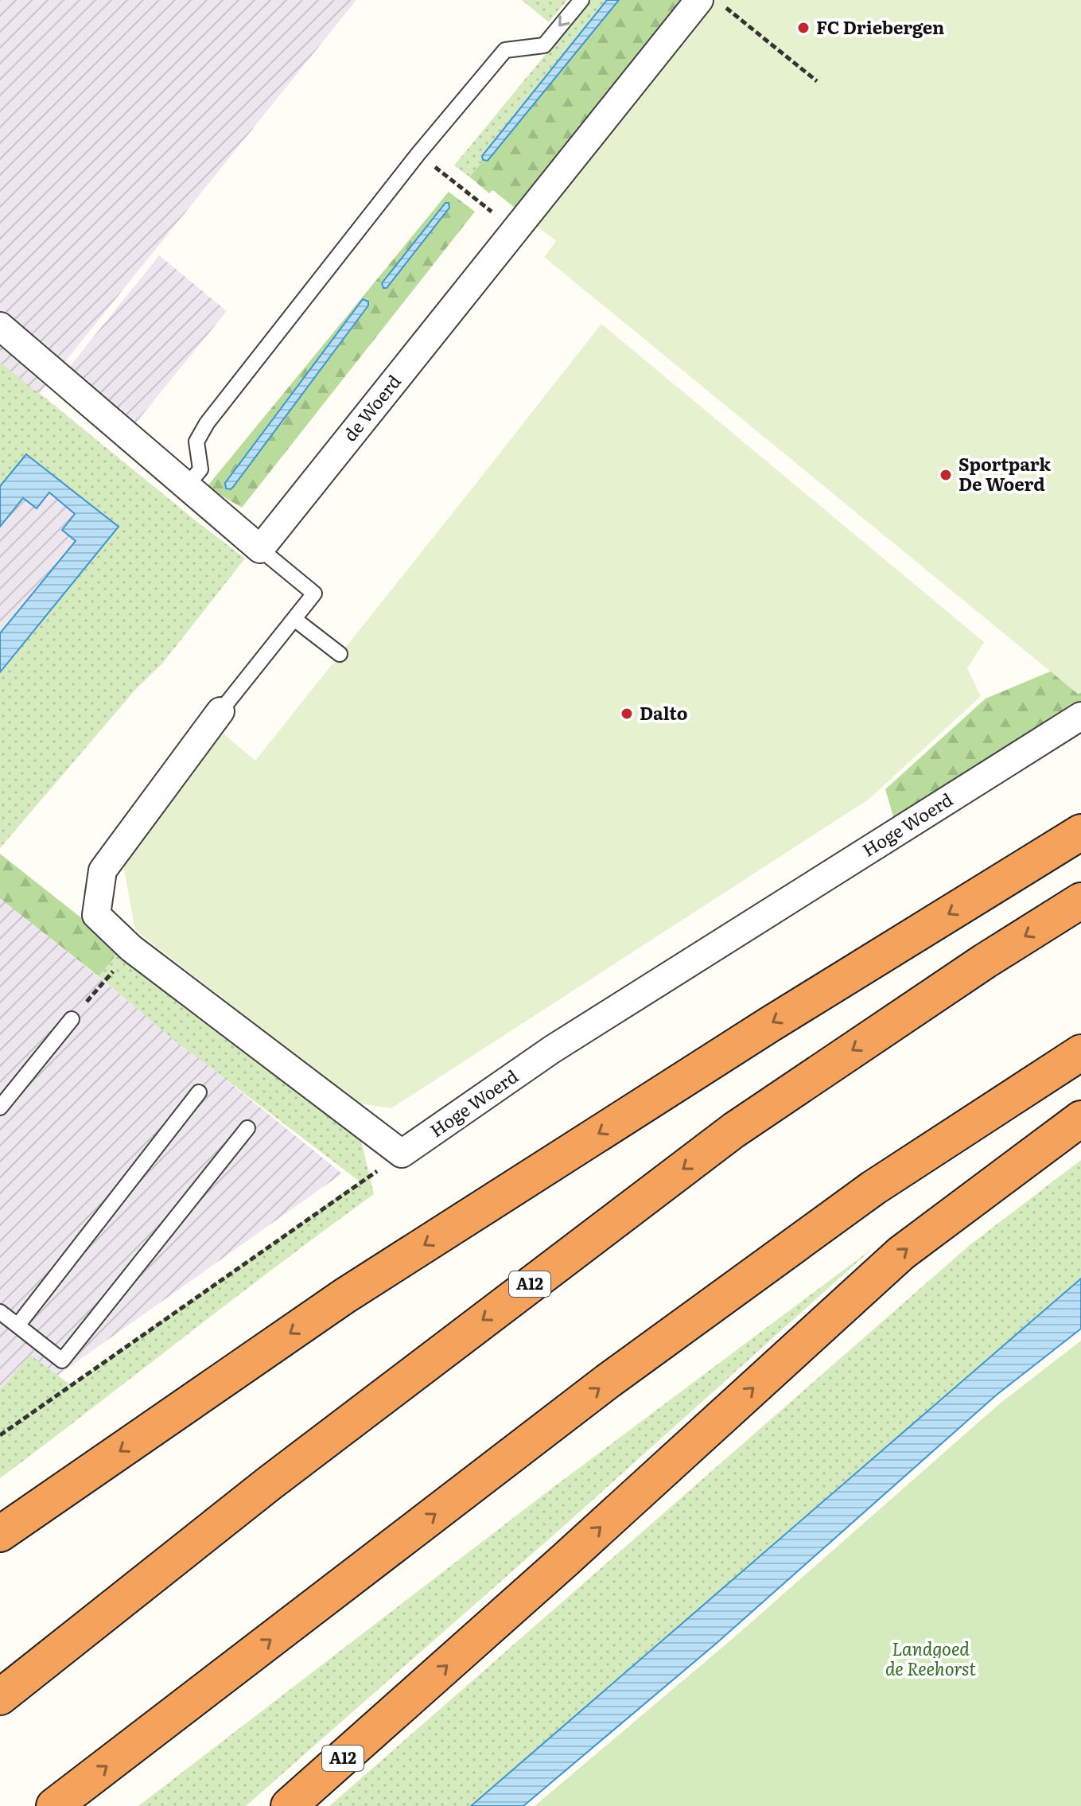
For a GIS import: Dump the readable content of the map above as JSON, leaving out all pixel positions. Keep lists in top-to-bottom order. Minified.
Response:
{"streets":{"highway":["A12"],"street":["de Woerd","Hoge Woerd"]},"parks":["Landgoed de Reehorst"],"places":["FC Driebergen","Sportpark De Woerd","Dalto"]}
